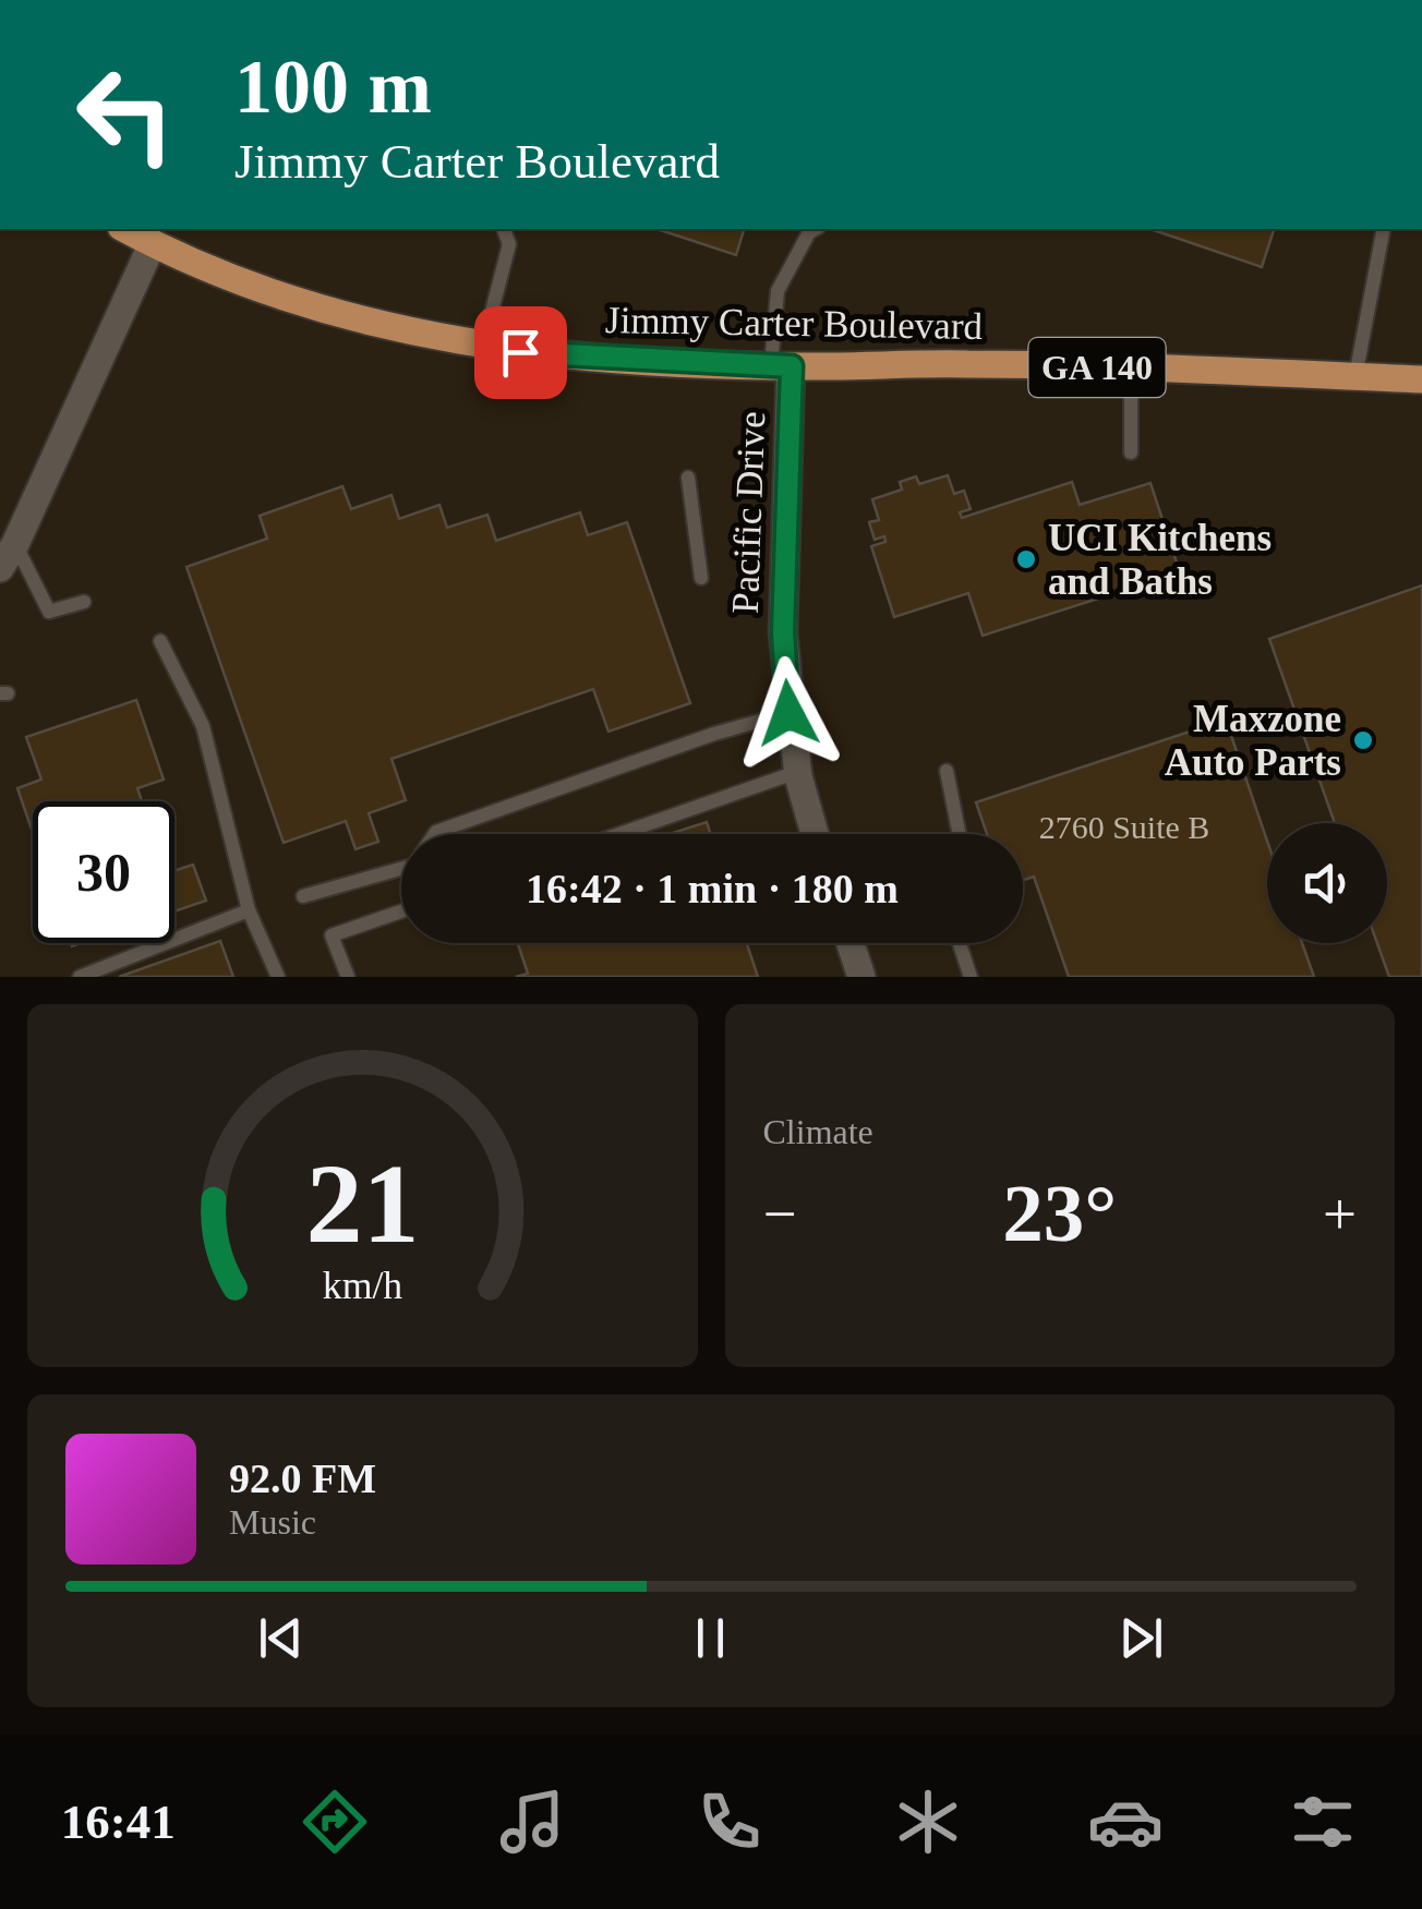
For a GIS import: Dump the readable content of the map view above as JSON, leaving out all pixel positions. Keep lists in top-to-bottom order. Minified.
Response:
{"streets":{"main road":["Jimmy Carter Boulevard","GA 140"],"street":["Pacific Drive"]},"crossings":[["Jimmy Carter Boulevard","Pacific Drive"]],"places":["UCI Kitchens and Baths","Maxzone Auto Parts"],"house_numbers":["2760 Suite B"],"page":{"turn":["100 m","Jimmy Carter Boulevard"],"limit":"30","trip":"16:42 · 1 min · 180 m","tile":"Climate","heat":["−","23°","+"],"song":["92.0 FM","Music"],"tabs":"16:41","gauge":["21","km/h"]}}
